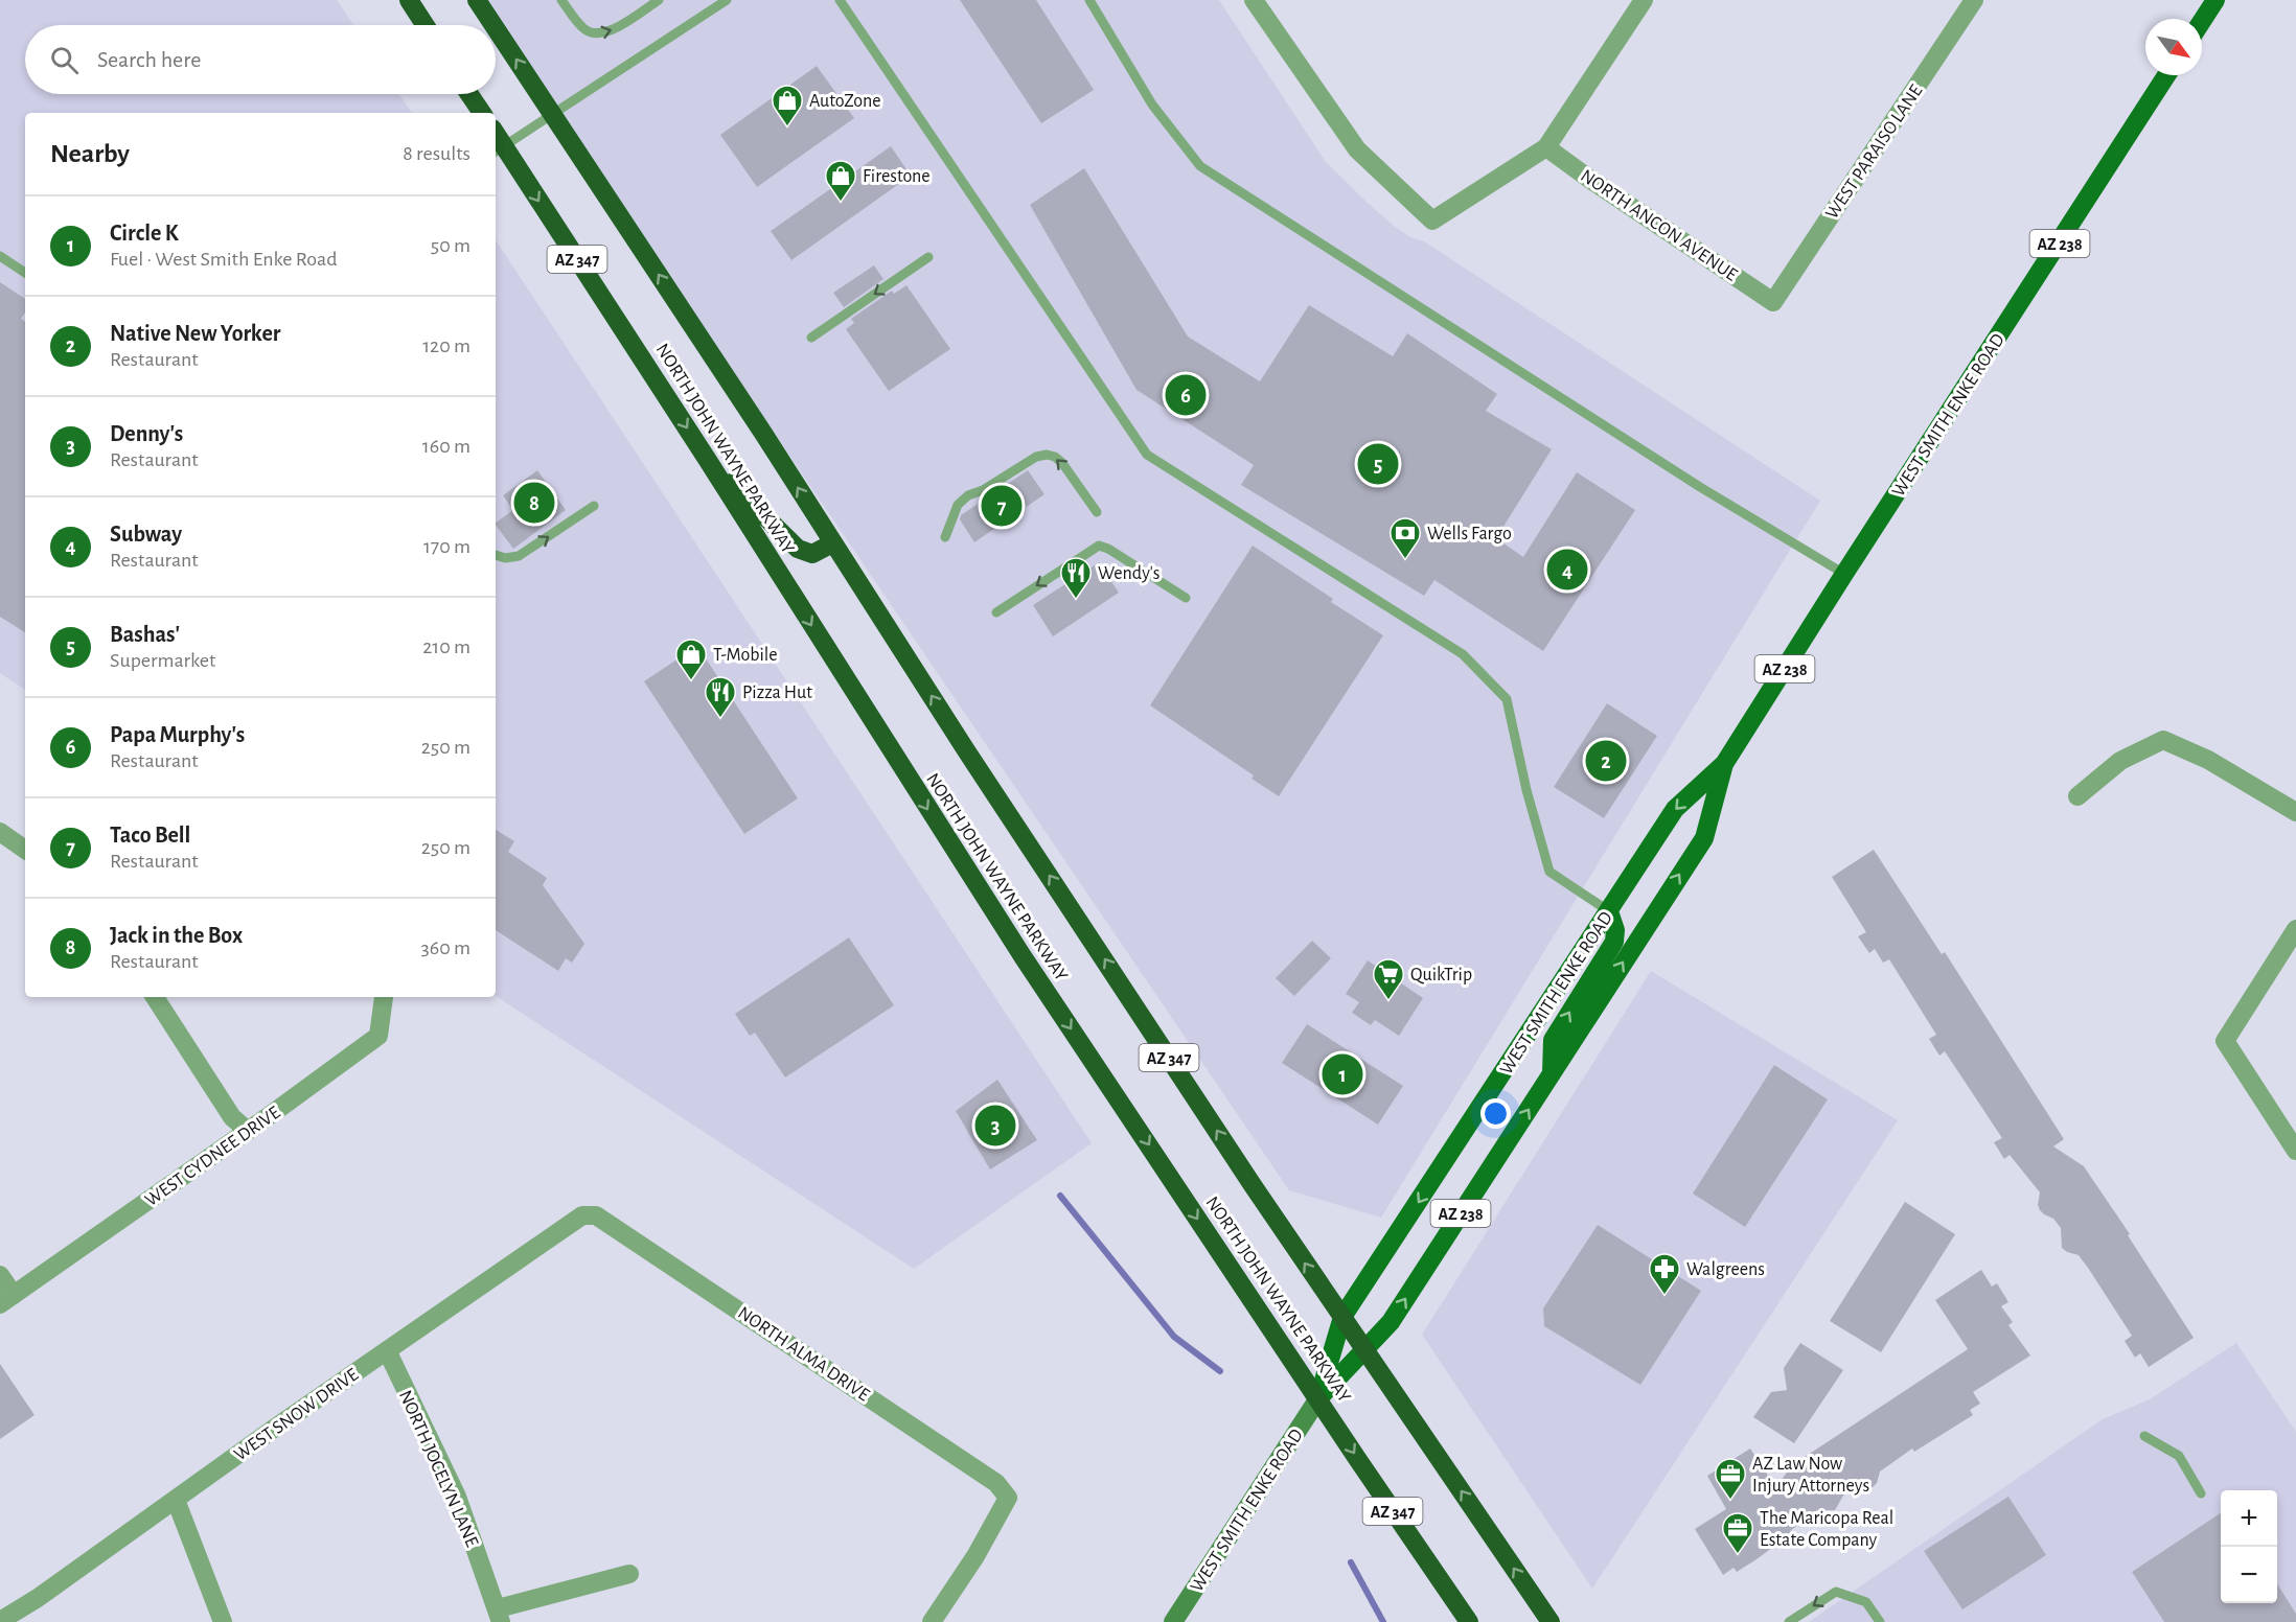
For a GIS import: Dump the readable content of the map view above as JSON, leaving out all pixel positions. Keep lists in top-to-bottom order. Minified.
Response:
{"streets":{"highway":["AZ 347","NORTH JOHN WAYNE PARKWAY"],"main road":["AZ 238","WEST SMITH ENKE ROAD"],"street":["WEST PARAISO LANE","NORTH ANCON AVENUE","WEST CYDNEE DRIVE","NORTH ALMA DRIVE","WEST SNOW DRIVE","NORTH JOCELYN LANE"]},"crossings":[["WEST PARAISO LANE","NORTH ANCON AVENUE"],["AZ 347","WEST SMITH ENKE ROAD"],["WEST SMITH ENKE ROAD","NORTH JOHN WAYNE PARKWAY"],["NORTH ALMA DRIVE","WEST SNOW DRIVE"],["WEST SNOW DRIVE","NORTH JOCELYN LANE"]],"places":{"shop":["AutoZone","Firestone","T-Mobile"],"bank":["Wells Fargo"],"restaurant":["Wendy's","Pizza Hut"],"supermarket":["QuikTrip"],"pharmacy":["Walgreens"],"office":["AZ Law Now Injury Attorneys","The Maricopa Real Estate Company"]},"north":"bottom right","page":{"search":"Search here","heading":["Nearby","8 results"],"list":[{"mark":"1","name":"Circle K","note":"Fuel · West Smith Enke Road","value":"50 m"},{"mark":"2","name":"Native New Yorker","note":"Restaurant","value":"120 m"},{"mark":"3","name":"Denny's","note":"Restaurant","value":"160 m"},{"mark":"4","name":"Subway","note":"Restaurant","value":"170 m"},{"mark":"5","name":"Bashas'","note":"Supermarket","value":"210 m"},{"mark":"6","name":"Papa Murphy's","note":"Restaurant","value":"250 m"},{"mark":"7","name":"Taco Bell","note":"Restaurant","value":"250 m"},{"mark":"8","name":"Jack in the Box","note":"Restaurant","value":"360 m"}],"pins":["6","5","8","7","4","2","1","3"],"map_buttons":["+","−"]}}
